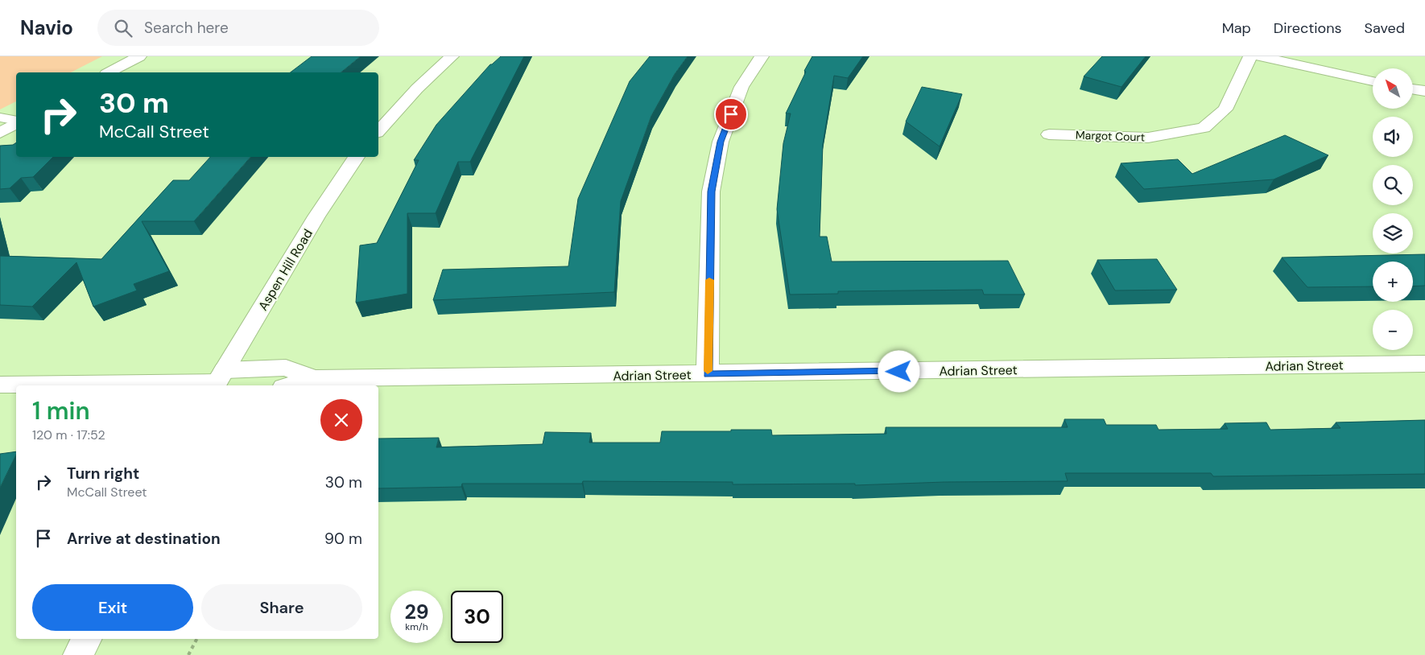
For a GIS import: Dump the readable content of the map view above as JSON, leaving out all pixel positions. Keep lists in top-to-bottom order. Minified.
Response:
{"streets":{"street":["Margot Court","Aspen Hill Road","Adrian Street"]},"crossings":[["Aspen Hill Road","Adrian Street"]],"north":"top left","page":{"header":"Navio","search":"Search here","nav":["Map","Directions","Saved"],"map_buttons":["+","−"],"turn":["30 m","McCall Street"],"heading":["1 min","120 m · 17:52"],"list":[{"name":"Turn right","note":"McCall Street","value":"30 m"},{"name":"Arrive at destination","value":"90 m"}],"buttons":["Exit","Share"],"speed":"29 km/h","limit":"30"}}
